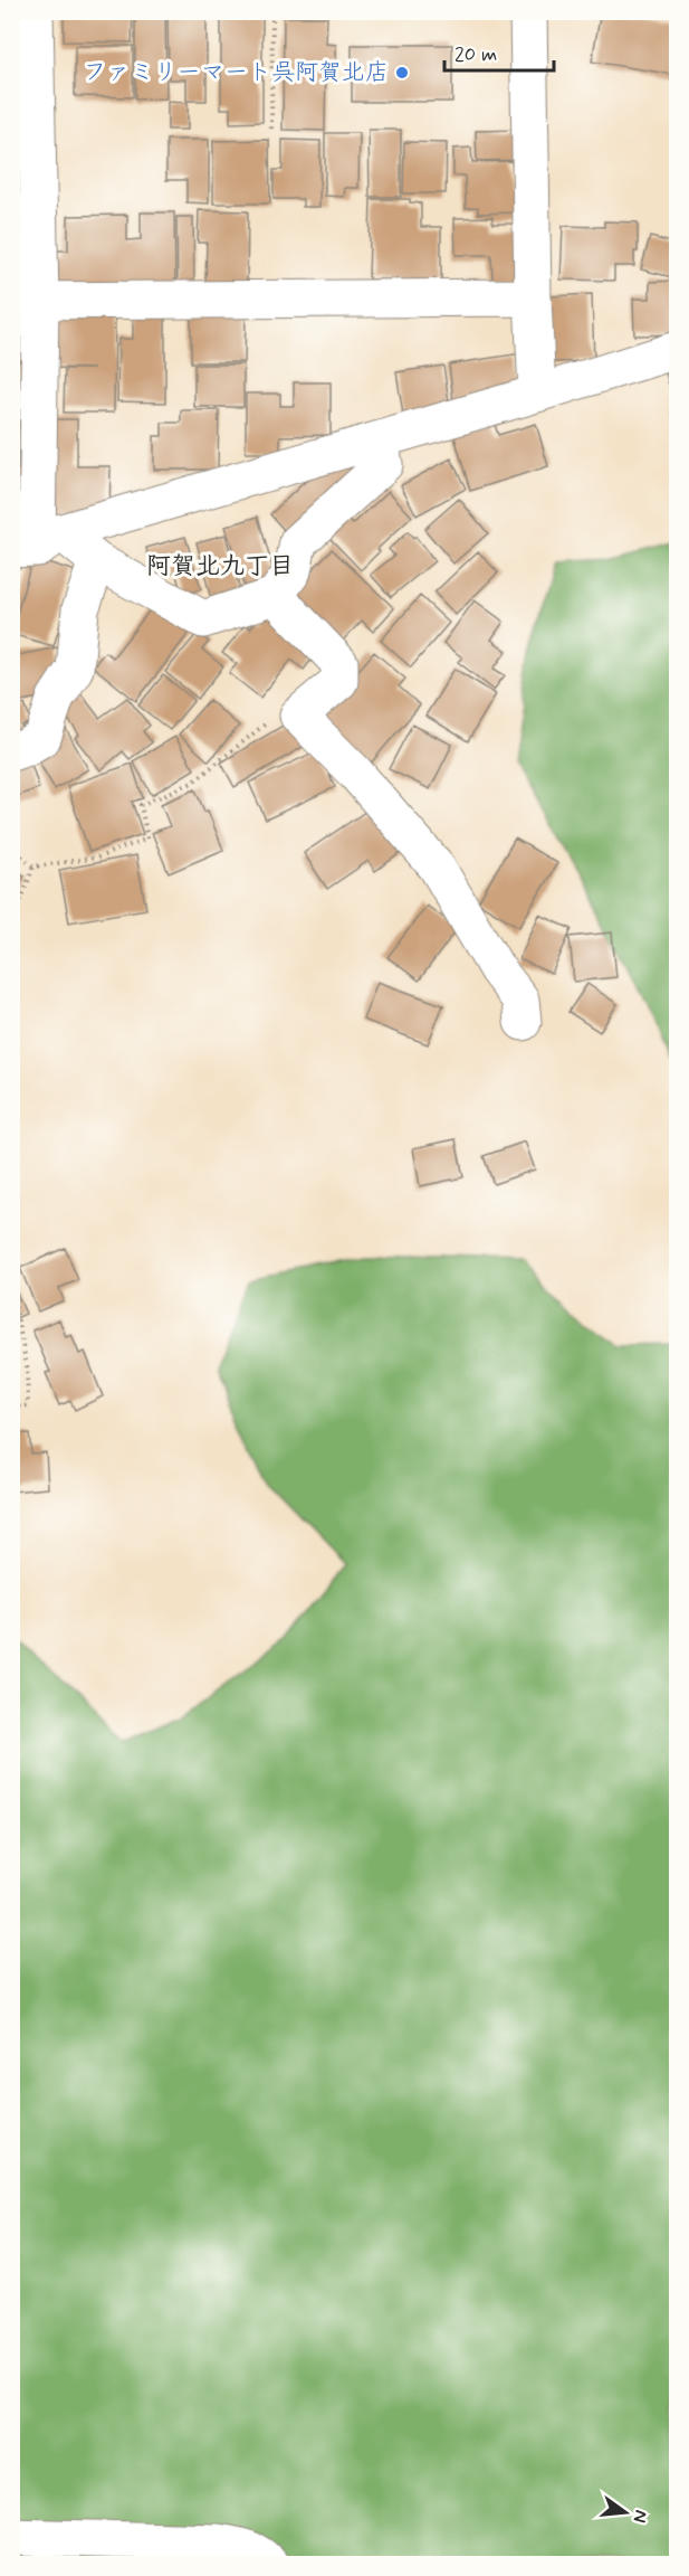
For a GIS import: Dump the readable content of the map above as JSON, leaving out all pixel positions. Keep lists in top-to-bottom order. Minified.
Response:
{"districts":["阿賀北九丁目"],"places":["ファミリーマート呉阿賀北店"],"scale_bar":"20 m","north":"right"}
